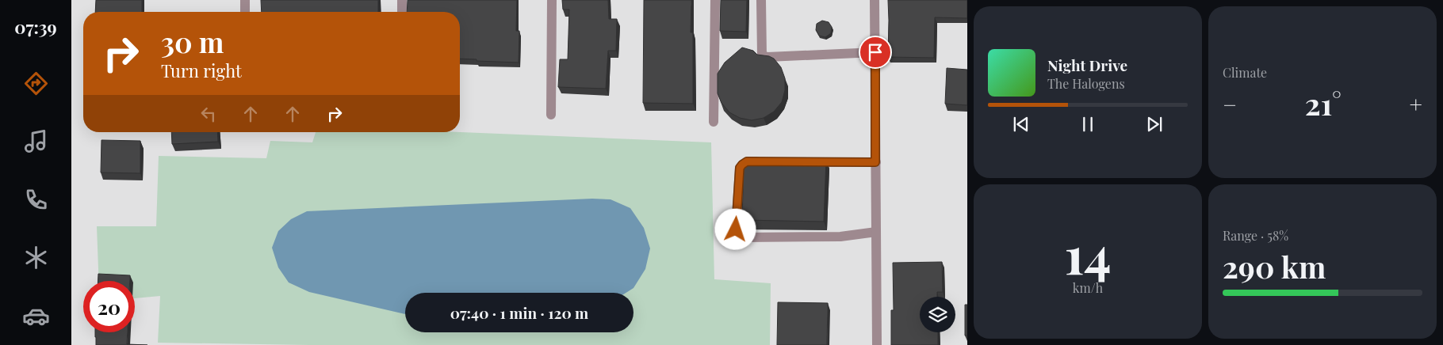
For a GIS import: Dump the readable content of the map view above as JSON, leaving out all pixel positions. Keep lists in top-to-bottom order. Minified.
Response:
{"page":{"tabs":"07:39","tile":["Climate",["14","km/h"],["Range · 58%","290 km"]],"turn":["30 m","Turn right"],"song":["Night Drive","The Halogens"],"heat":["−","21°","+"],"limit":"20","trip":"07:40 · 1 min · 120 m"}}
